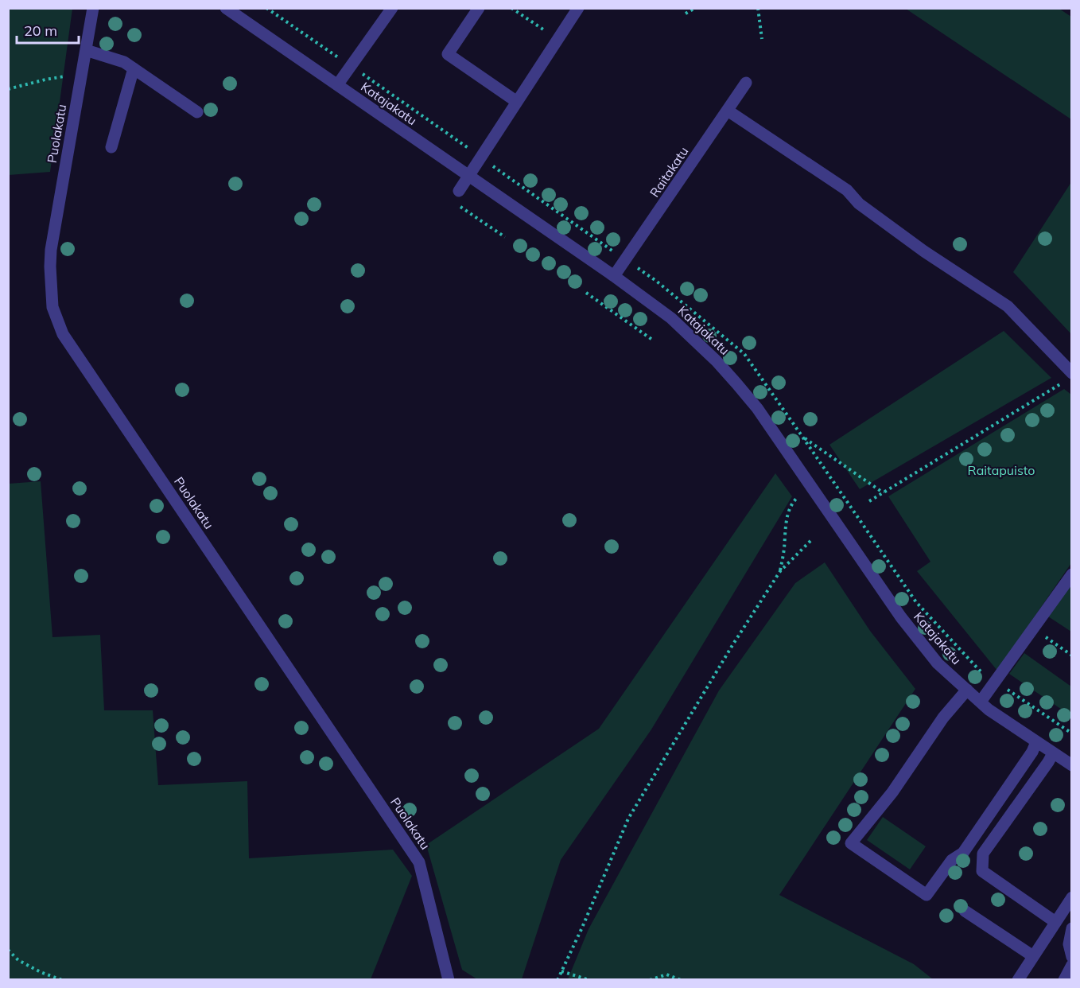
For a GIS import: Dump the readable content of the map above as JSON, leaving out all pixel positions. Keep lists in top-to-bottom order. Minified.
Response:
{"streets":{"street":["Katajakatu","Puolakatu","Raitakatu"]},"crossings":[["Katajakatu","Raitakatu"]],"parks":["Raitapuisto"],"scale_bar":"20 m"}
